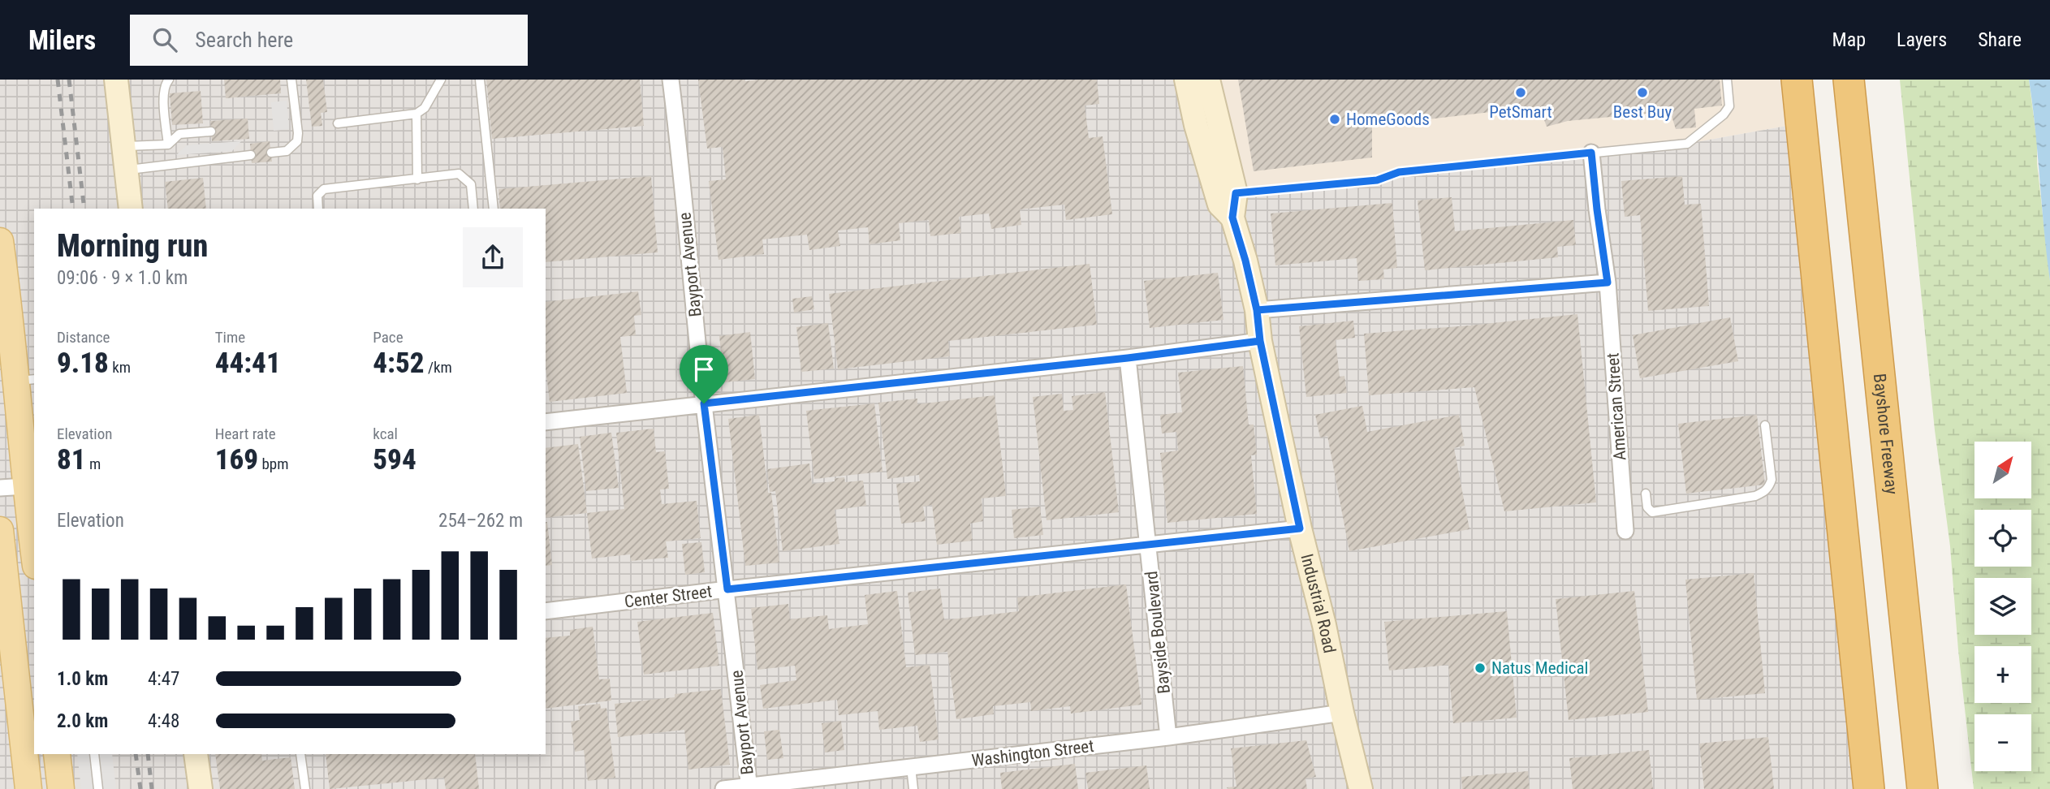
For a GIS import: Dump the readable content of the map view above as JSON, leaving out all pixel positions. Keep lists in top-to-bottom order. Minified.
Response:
{"streets":{"highway":["Bayshore Freeway"],"main road":["Industrial Road"],"street":["Bayport Avenue","American Street","Center Street","Bayside Boulevard","Washington Street"]},"crossings":[["Bayport Avenue","Center Street"],["Bayport Avenue","Washington Street"],["Center Street","Industrial Road"],["Center Street","Bayside Boulevard"],["Industrial Road","Washington Street"],["Bayside Boulevard","Washington Street"]],"places":["PetSmart","Best Buy","HomeGoods","Natus Medical"],"north":"top right","page":{"header":"Milers","search":"Search here","nav":["Map","Layers","Share"],"heading":["Morning run","09:06 · 9 × 1.0 km"],"stats":[["Distance","9.18 km"],["Time","44:41"],["Pace","4:52 /km"],["Elevation","81 m"],["Heart rate","169 bpm"],["kcal","594"]],"map_buttons":["+","−"],"chart":["Elevation","254–262 m"],"list":[{"name":"1.0 km","note":"4:47"},{"name":"2.0 km","note":"4:48"}]}}
